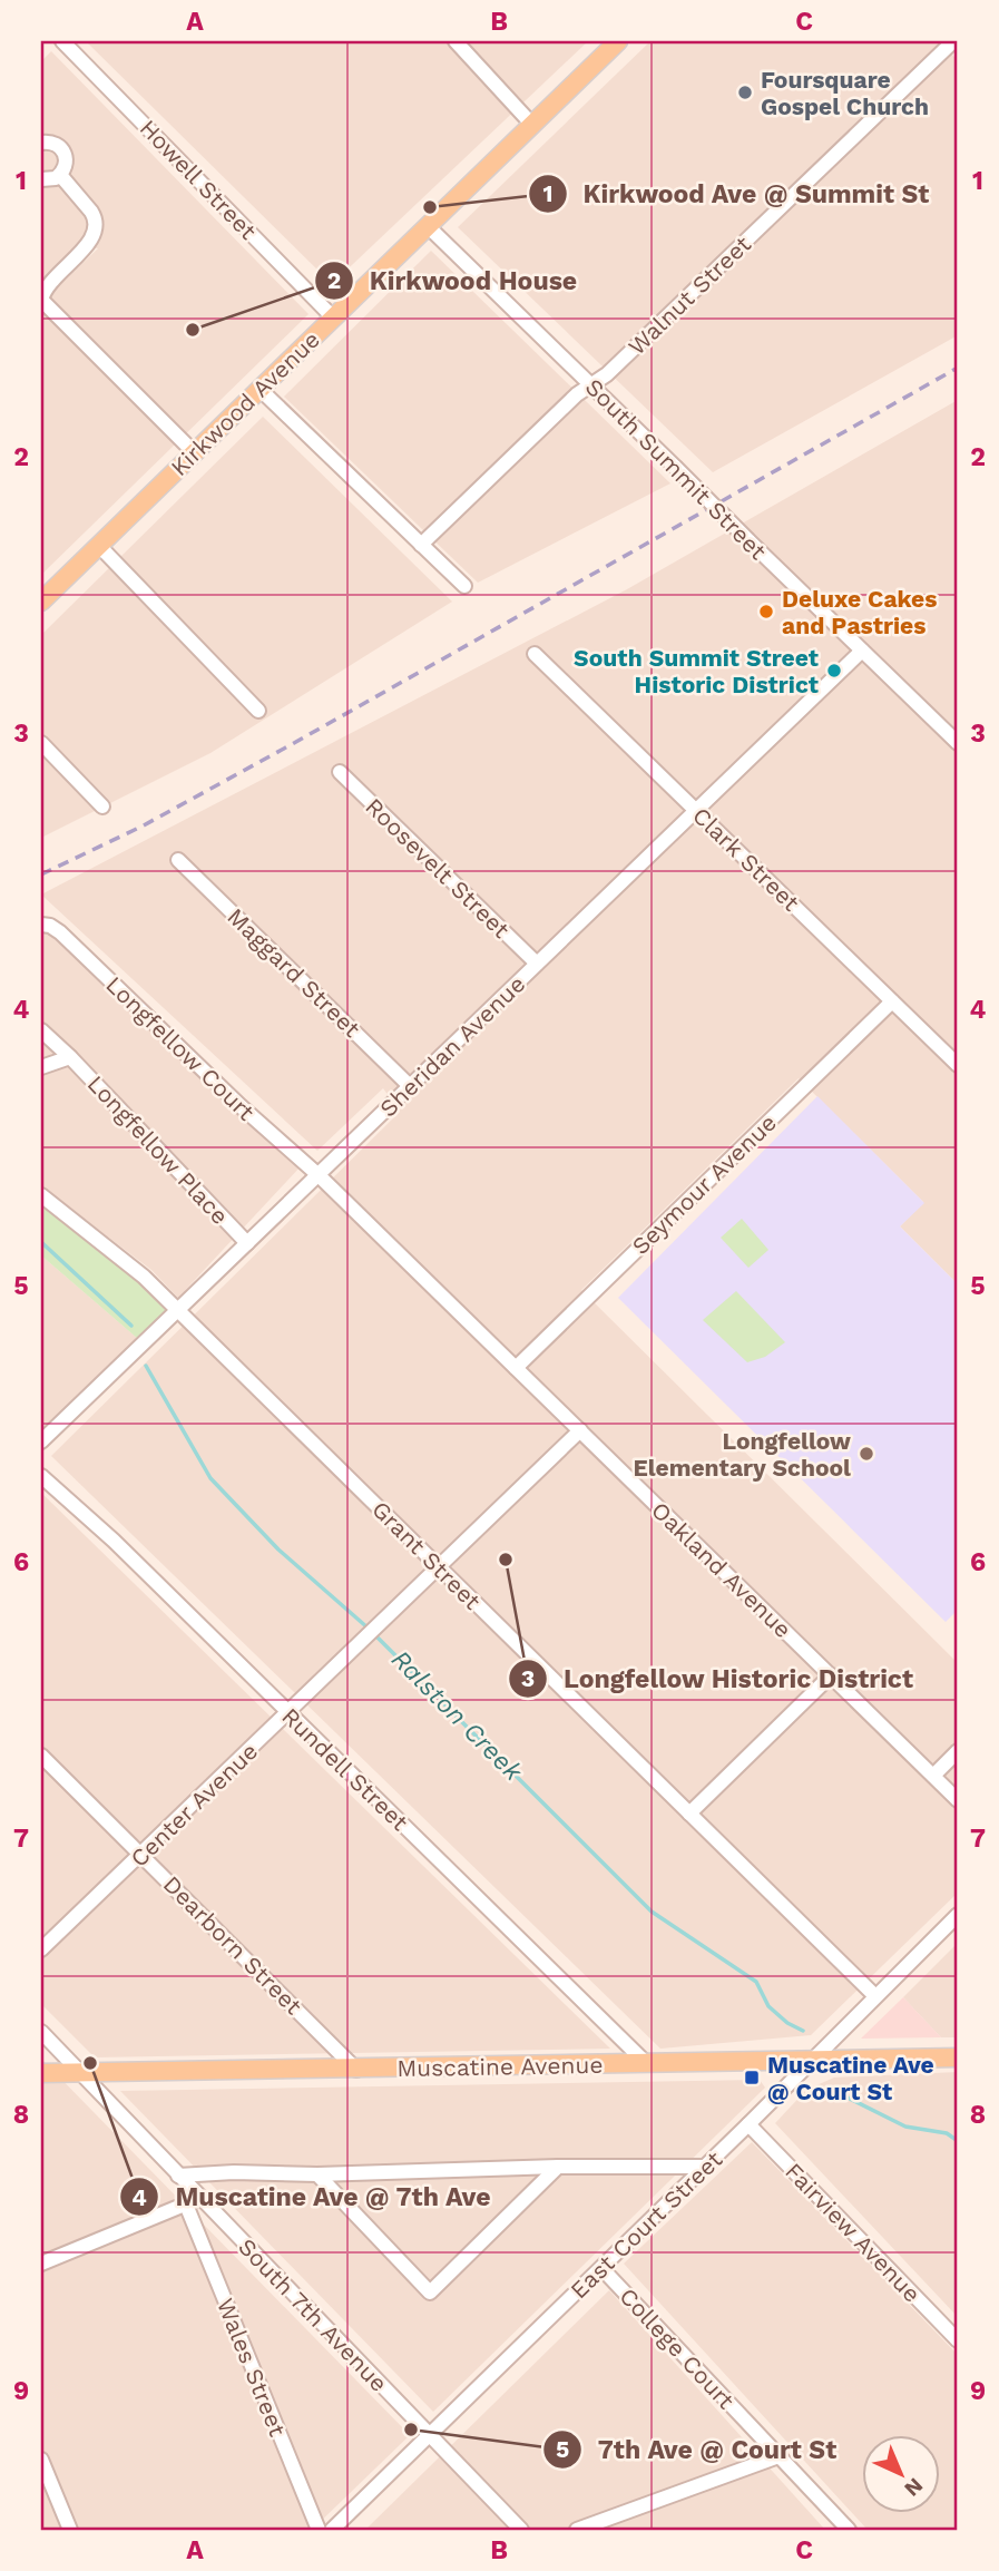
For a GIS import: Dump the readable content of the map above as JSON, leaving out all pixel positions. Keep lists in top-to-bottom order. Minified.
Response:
{"streets":{"main road":["Kirkwood Avenue","Muscatine Avenue"],"street":["Howell Street","Walnut Street","South Summit Street","Clark Street","Roosevelt Street","Maggard Street","Sheridan Avenue","Longfellow Court","Longfellow Place","Seymour Avenue","Grant Street","Oakland Avenue","Rundell Street","Center Avenue","Dearborn Street","East Court Street","Fairview Avenue","South 7th Avenue","College Court","Wales Street"]},"crossings":[["Howell Street","Kirkwood Avenue"],["Walnut Street","South Summit Street"],["Kirkwood Avenue","South Summit Street"],["South Summit Street","Sheridan Avenue"],["Clark Street","Sheridan Avenue"],["Clark Street","Seymour Avenue"],["Roosevelt Street","Sheridan Avenue"],["Maggard Street","Sheridan Avenue"],["Sheridan Avenue","Longfellow Court"],["Sheridan Avenue","Longfellow Place"],["Sheridan Avenue","Grant Street"],["Sheridan Avenue","Oakland Avenue"],["Longfellow Court","Oakland Avenue"],["Seymour Avenue","Oakland Avenue"],["Grant Street","Center Avenue"],["Grant Street","East Court Street"],["Oakland Avenue","Center Avenue"],["Rundell Street","Center Avenue"],["Rundell Street","Muscatine Avenue"],["Center Avenue","Dearborn Street"],["Dearborn Street","Muscatine Avenue"],["Muscatine Avenue","East Court Street"],["Muscatine Avenue","South 7th Avenue"],["East Court Street","Fairview Avenue"],["East Court Street","South 7th Avenue"],["East Court Street","College Court"]],"water":["Ralston Creek"],"places":{"other":["Foursquare Gospel Church","Kirkwood Ave @ Summit St","Kirkwood House","Deluxe Cakes and Pastries","South Summit Street Historic District","Longfellow Elementary School","Longfellow Historic District","Muscatine Ave @ 7th Ave","7th Ave @ Court St"],"transit":["Muscatine Ave @ Court St"]},"north":"bottom right","grid":{"columns":["A","B","C"],"rows":["1","2","3","4","5","6","7","8","9"]}}
